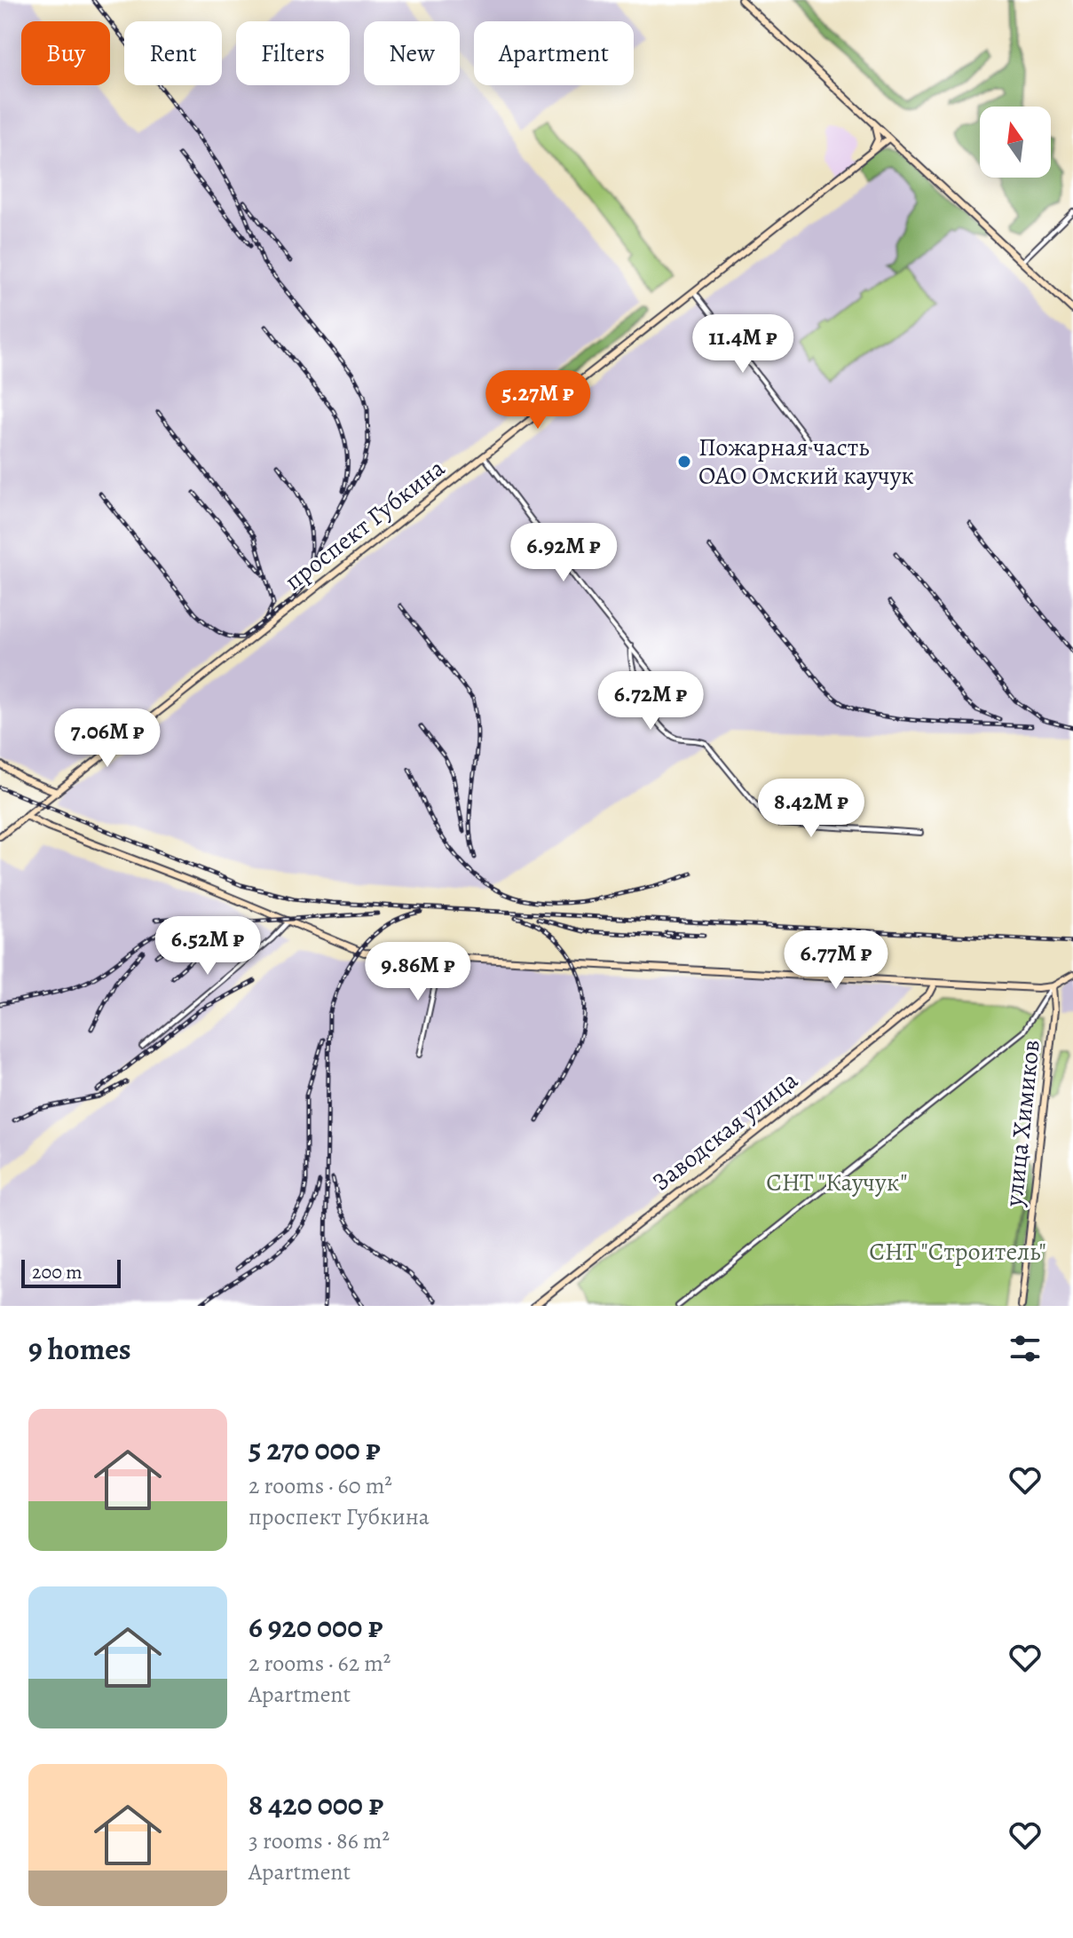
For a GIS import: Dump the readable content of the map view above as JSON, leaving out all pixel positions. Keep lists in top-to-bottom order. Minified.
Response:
{"streets":{"main road":["проспект Губкина","улица Химиков","Заводская улица"]},"parks":["СНТ \"Каучук\"","СНТ \"Строитель\""],"places":["Пожарная часть ОАО Омский каучук"],"scale_bar":"200 m","north":"top","page":{"chip":["Buy","Rent","Filters","New","Apartment"],"price":["11.4M ₽","5.27M ₽","6.92M ₽","6.72M ₽","7.06M ₽","8.42M ₽","6.52M ₽","6.77M ₽","9.86M ₽"],"scale":"200 m","heading":"9 homes","list":[{"name":"5 270 000 ₽","note":"2 rooms · 60 m² · проспект Губкина"},{"name":"6 920 000 ₽","note":"2 rooms · 62 m² · Apartment"},{"name":"8 420 000 ₽","note":"3 rooms · 86 m² · Apartment"}]}}
